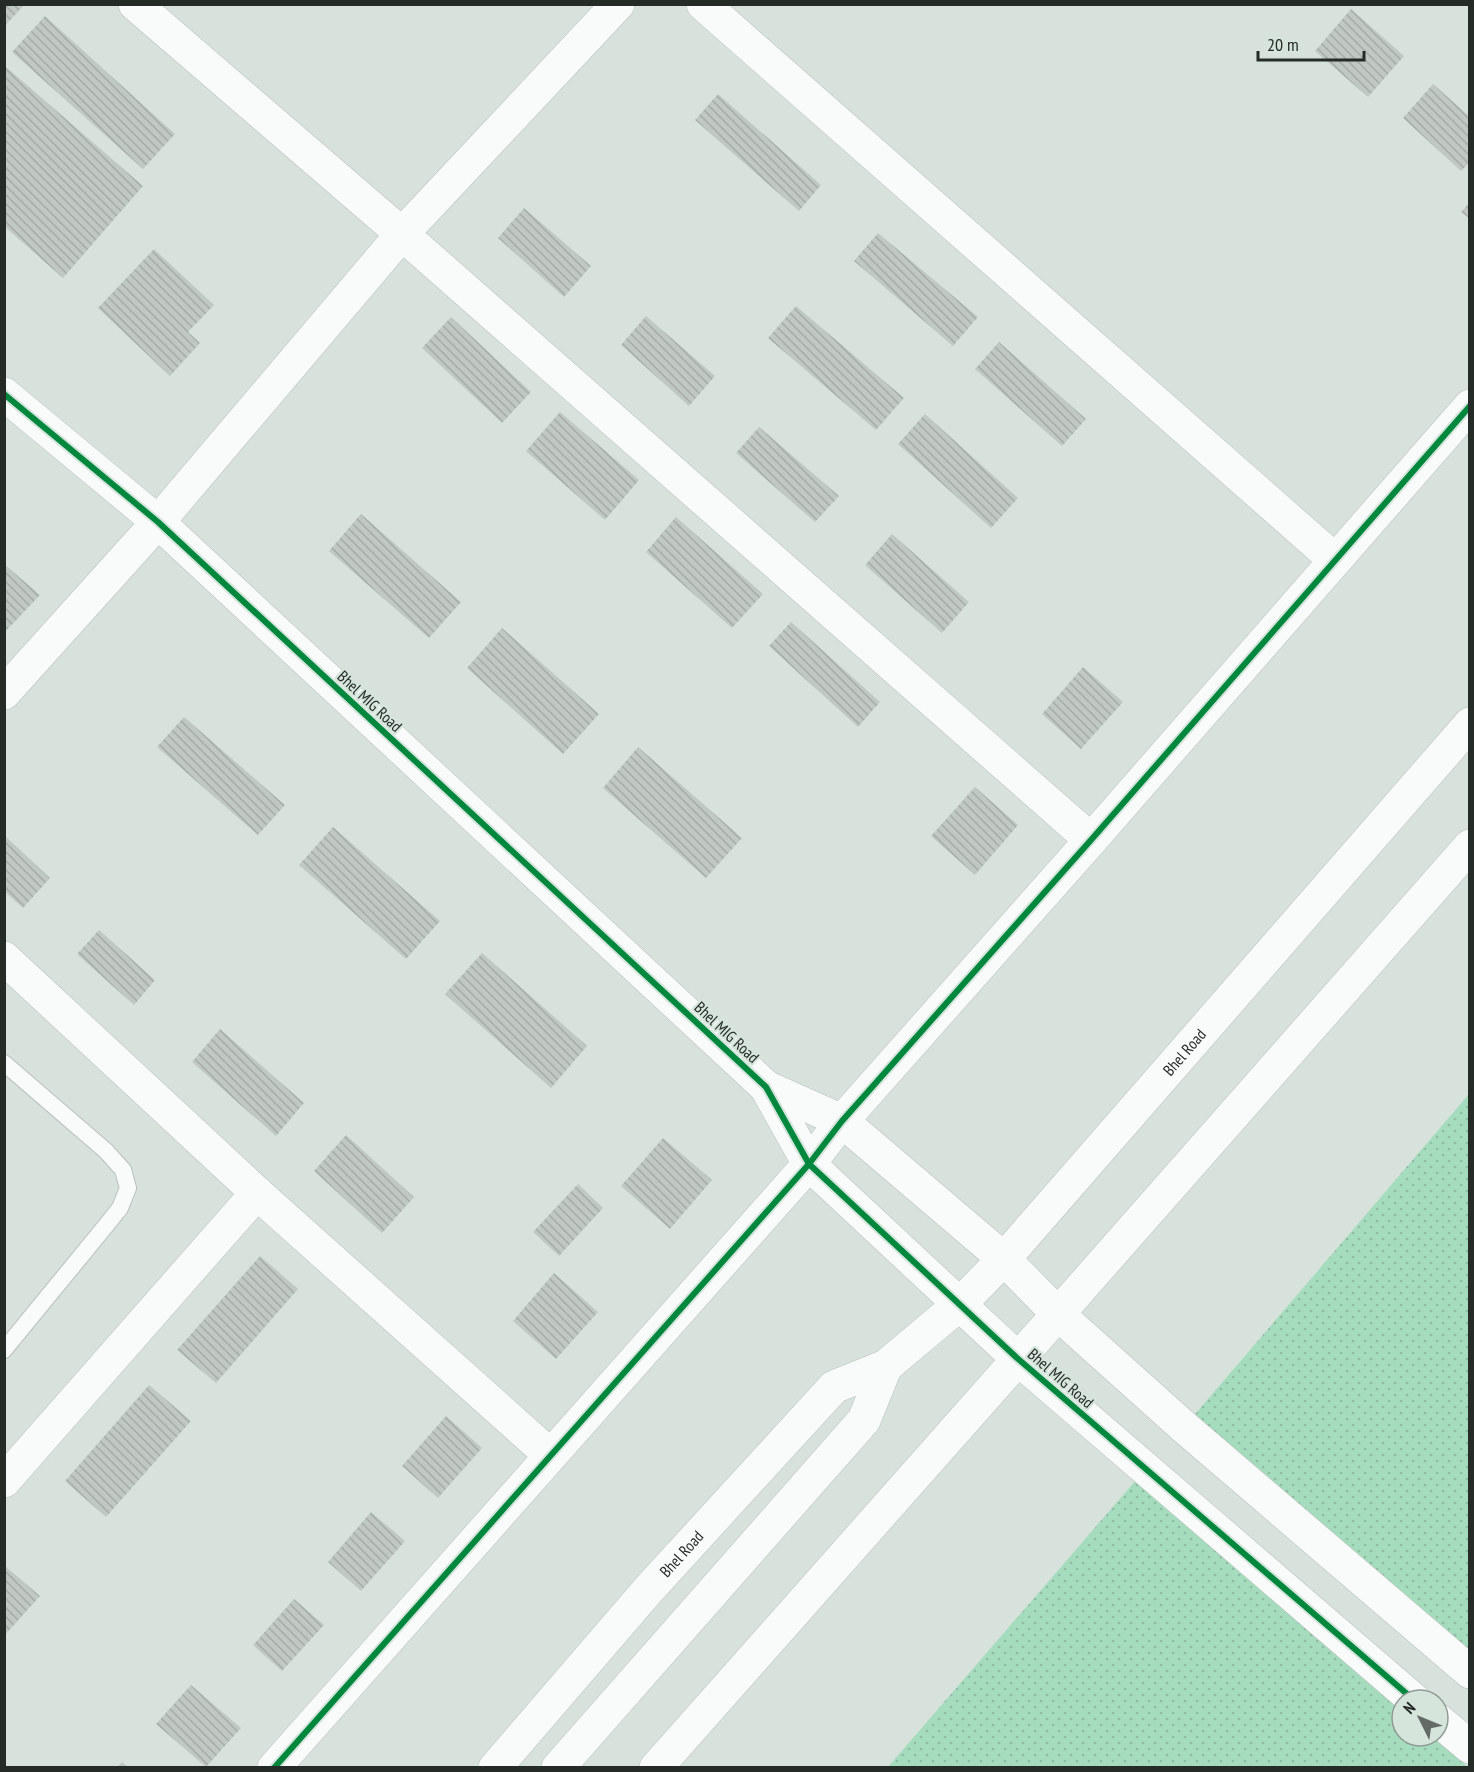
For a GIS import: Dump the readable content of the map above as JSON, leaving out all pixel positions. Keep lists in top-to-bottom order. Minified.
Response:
{"streets":{"street":["Bhel MIG Road","Bhel Road"]},"crossings":[["Bhel MIG Road","Bhel Road"]],"scale_bar":"20 m","north":"top left"}
